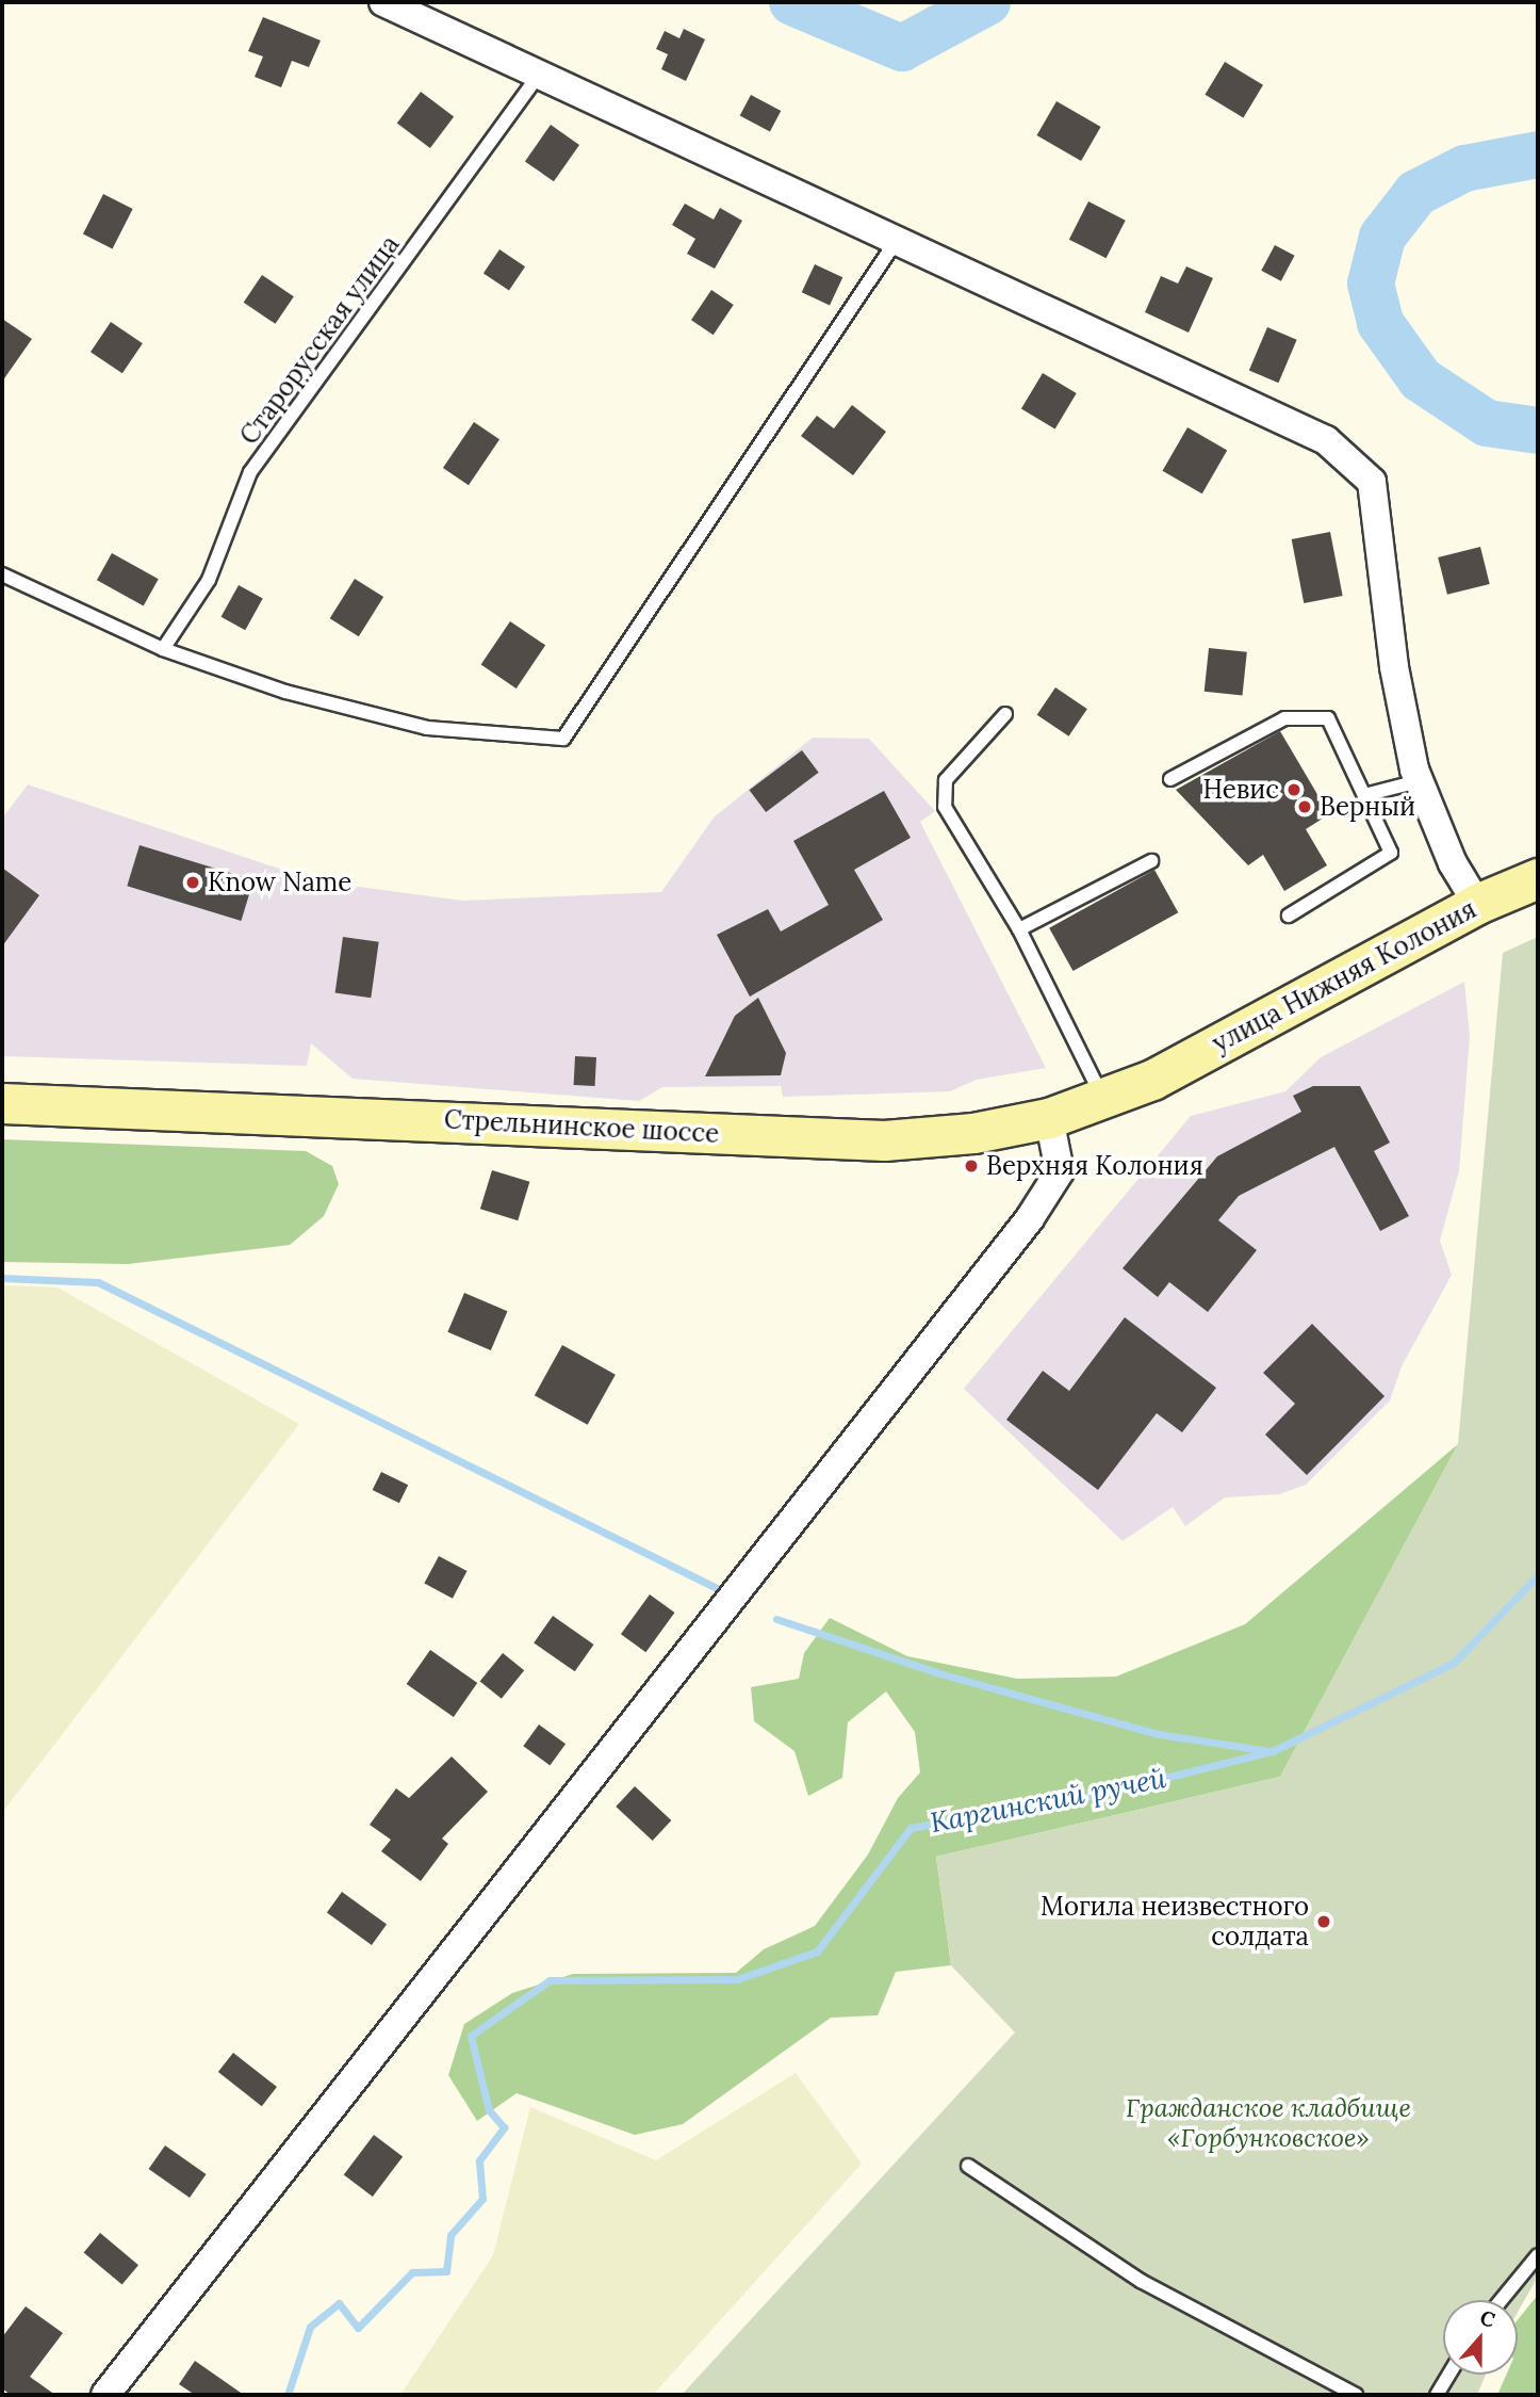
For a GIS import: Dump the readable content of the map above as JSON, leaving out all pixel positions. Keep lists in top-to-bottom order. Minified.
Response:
{"streets":{"main road":["улица Нижняя Колония","Стрельнинское шоссе"],"lane":["Старорусская улица"]},"crossings":[["улица Нижняя Колония","Стрельнинское шоссе"]],"water":["Каргинский ручей"],"parks":["Гражданское кладбище «Горбунковское»"],"places":["Невис","Верный","Know Name","Верхняя Колония","Могила неизвестного солдата"],"north":"top"}
